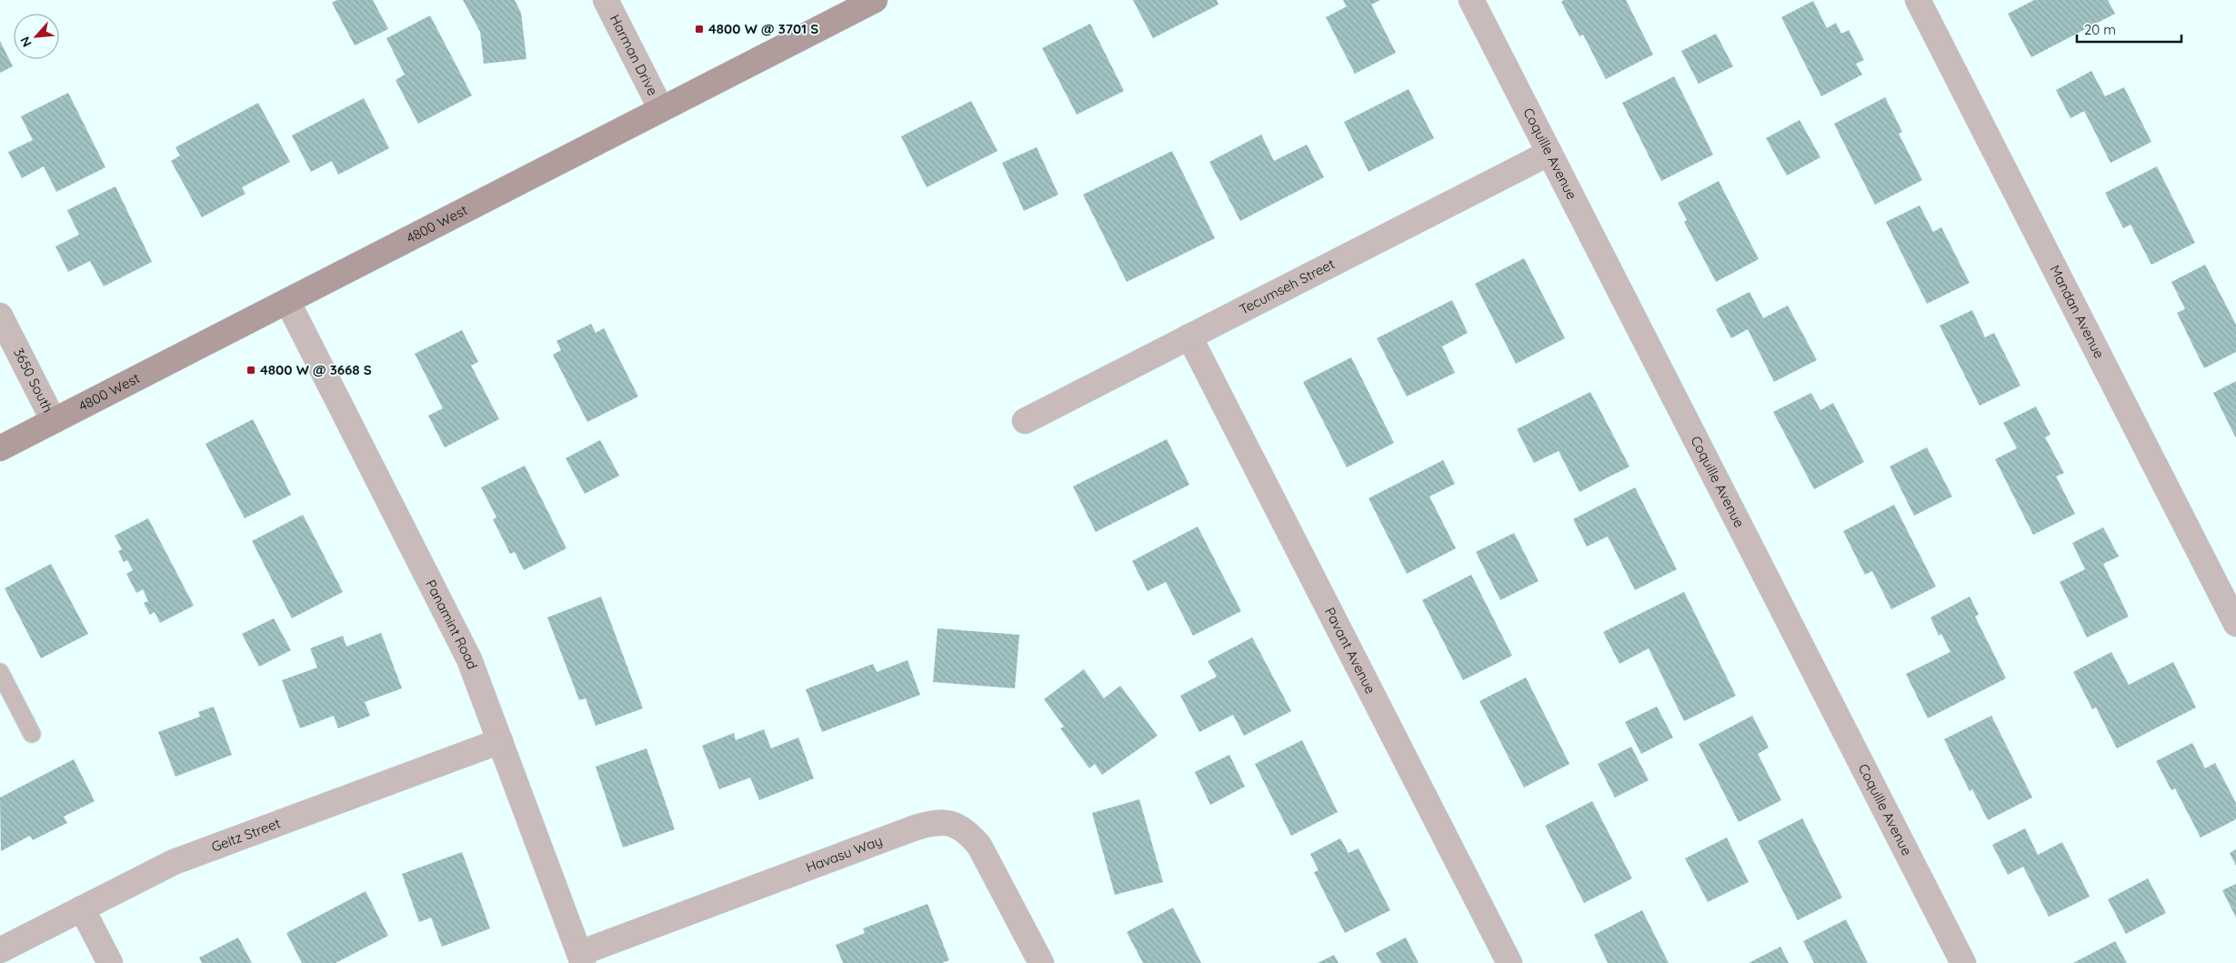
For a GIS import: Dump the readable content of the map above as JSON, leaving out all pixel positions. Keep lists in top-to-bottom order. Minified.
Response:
{"streets":{"main road":["4800 West"],"street":["Harman Drive","Coquille Avenue","Tecumseh Street","Mandan Avenue","3650 South","Panamint Road","Pavant Avenue","Geitz Street","Havasu Way"]},"crossings":[["Harman Drive","4800 West"],["Coquille Avenue","Tecumseh Street"],["4800 West","3650 South"],["4800 West","Panamint Road"],["Tecumseh Street","Pavant Avenue"],["Panamint Road","Geitz Street"],["Panamint Road","Havasu Way"]],"places":{"transit":["4800 W @ 3701 S","4800 W @ 3668 S"]},"scale_bar":"20 m","north":"bottom left"}
